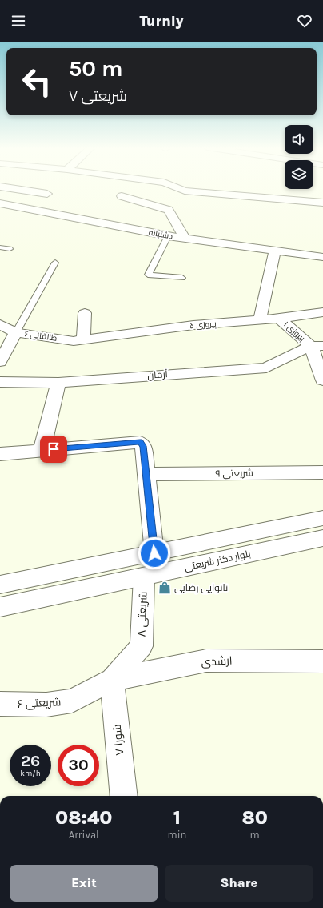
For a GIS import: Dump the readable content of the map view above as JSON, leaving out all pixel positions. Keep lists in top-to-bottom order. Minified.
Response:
{"streets":{"street":["دشتیانه","پیروزی ۵","پیروزی ۱","طالقانی ۶","آرمان","شریعتی ۹","بلوار دکتر شریعتی","شریعتی ۸","ارشدی","شریعتی ۶","شورا ۷"]},"crossings":[["پیروزی ۵","پیروزی ۱"],["پیروزی ۵","طالقانی ۶"],["پیروزی ۱","آرمان"],["بلوار دکتر شریعتی","شریعتی ۸"],["شریعتی ۸","ارشدی"],["شریعتی ۸","شریعتی ۶"],["شریعتی ۸","شورا ۷"],["ارشدی","شریعتی ۶"],["ارشدی","شورا ۷"],["شریعتی ۶","شورا ۷"]],"places":{"shop":["نانوایی رضایی"]},"page":{"header":"Turnly","turn":["50 m","شریعتی ۷"],"speed":"26 km/h","limit":"30","eta":["08:40","Arrival","1","min","80","m"],"buttons":["Exit","Share"]}}
